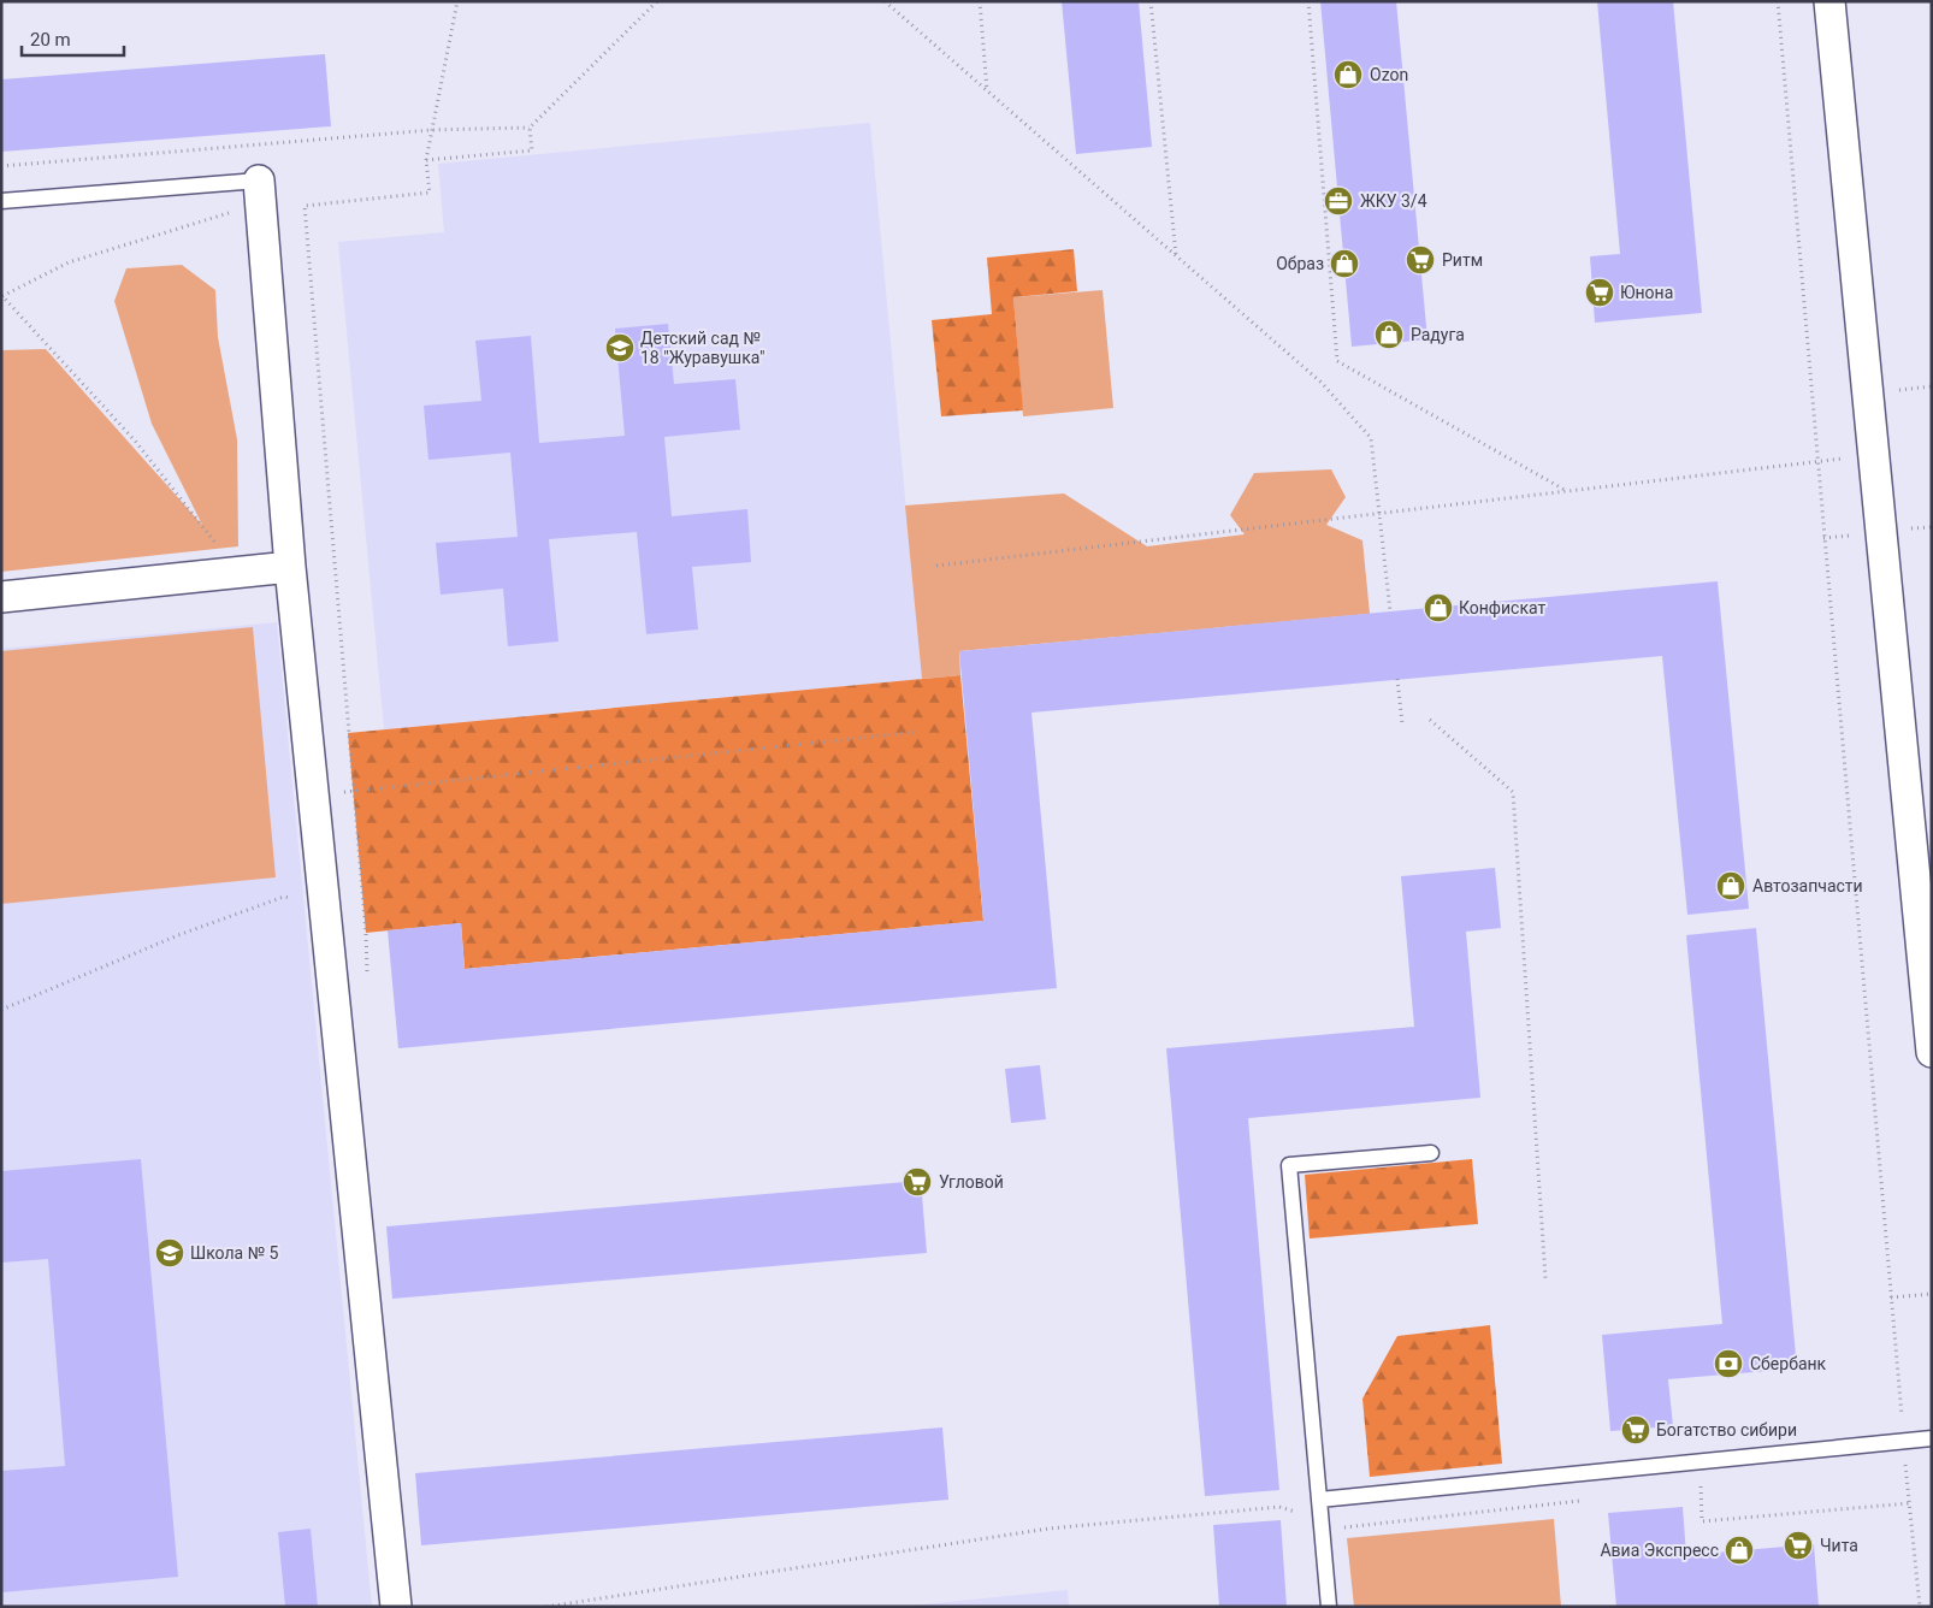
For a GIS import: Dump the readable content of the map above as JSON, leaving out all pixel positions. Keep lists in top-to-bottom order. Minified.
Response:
{"places":{"shop":["Ozon","Образ","Радуга","Конфискат","Автозапчасти","Авиа Экспресс"],"office":["ЖКУ 3/4"],"supermarket":["Ритм","Юнона","Угловой","Богатство сибири","Чита"],"school or university":["Детский сад № 18 \"Журавушка\"","Школа № 5"],"bank":["Сбербанк"]},"scale_bar":"20 m"}
